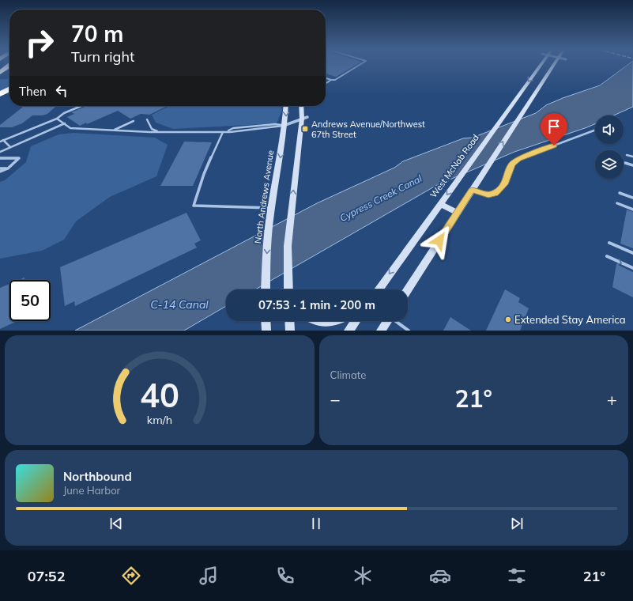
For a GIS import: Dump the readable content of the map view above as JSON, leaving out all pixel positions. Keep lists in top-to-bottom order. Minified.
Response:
{"streets":{"main road":["West McNab Road","North Andrews Avenue"]},"water":["Cypress Creek Canal","C-14 Canal"],"places":{"transit":["Andrews Avenue/Northwest 67th Street"],"other":["Extended Stay America"]},"page":{"turn":["70 m","Turn right"],"then":"Then","limit":"50","trip":"07:53 · 1 min · 200 m","tile":"Climate","heat":["−","21°","+"],"song":["Northbound","June Harbor"],"tabs":["07:52","21°"],"gauge":["40","km/h"]}}
